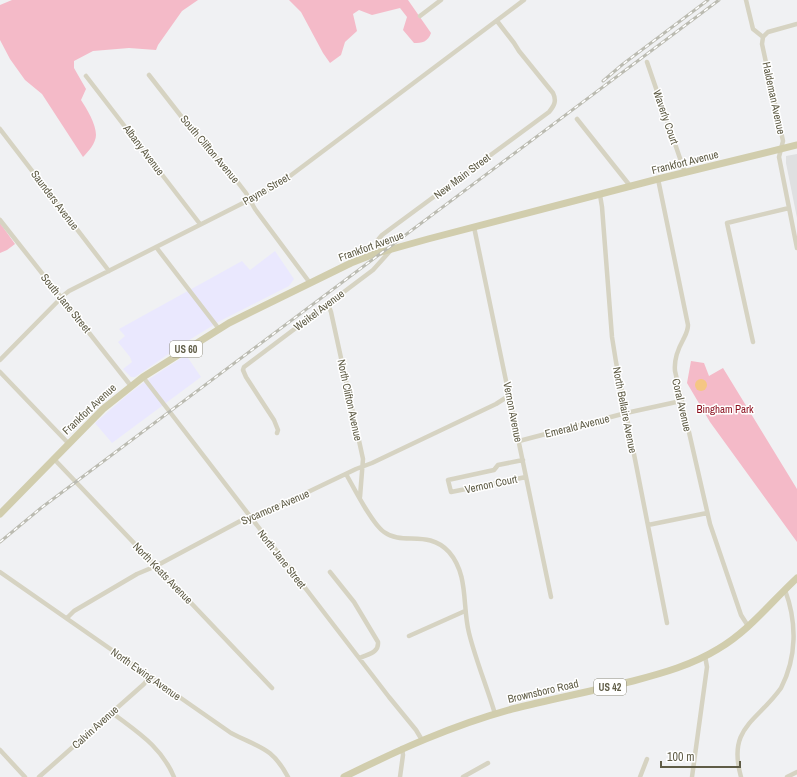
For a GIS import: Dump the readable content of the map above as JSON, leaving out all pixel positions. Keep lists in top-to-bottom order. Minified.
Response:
{"streets":{"main road":["Frankfort Avenue","US 60","US 42","Brownsboro Road"],"street":["Haldeman Avenue","Waverly Court","South Clifton Avenue","Albany Avenue","New Main Street","Payne Street","Saunders Avenue","South Jane Street","Weikel Avenue","North Clifton Avenue","Coral Avenue","North Bellaire Avenue","Vernon Avenue","Emerald Avenue","Vernon Court","Sycamore Avenue","North Jane Street","North Keats Avenue","North Ewing Avenue","Calvin Avenue"]},"crossings":[["Haldeman Avenue","Frankfort Avenue"],["Waverly Court","Frankfort Avenue"],["South Clifton Avenue","Frankfort Avenue"],["South Clifton Avenue","Payne Street"],["Albany Avenue","Payne Street"],["Frankfort Avenue","New Main Street"],["Frankfort Avenue","South Jane Street"],["Frankfort Avenue","Weikel Avenue"],["Frankfort Avenue","Coral Avenue"],["Frankfort Avenue","North Bellaire Avenue"],["Frankfort Avenue","Vernon Avenue"],["Frankfort Avenue","North Jane Street"],["Frankfort Avenue","North Keats Avenue"],["New Main Street","Payne Street"],["Payne Street","Saunders Avenue"],["Payne Street","South Jane Street"],["Weikel Avenue","North Clifton Avenue"],["North Clifton Avenue","Sycamore Avenue"],["Coral Avenue","Emerald Avenue"],["Coral Avenue","Brownsboro Road"],["North Bellaire Avenue","Emerald Avenue"],["Vernon Avenue","Emerald Avenue"],["Vernon Avenue","Vernon Court"],["Vernon Avenue","Sycamore Avenue"],["Sycamore Avenue","North Jane Street"],["Sycamore Avenue","North Keats Avenue"],["Sycamore Avenue","North Ewing Avenue"],["North Jane Street","Brownsboro Road"],["North Ewing Avenue","Calvin Avenue"]],"parks":["Bingham Park"],"scale_bar":"100 m"}
